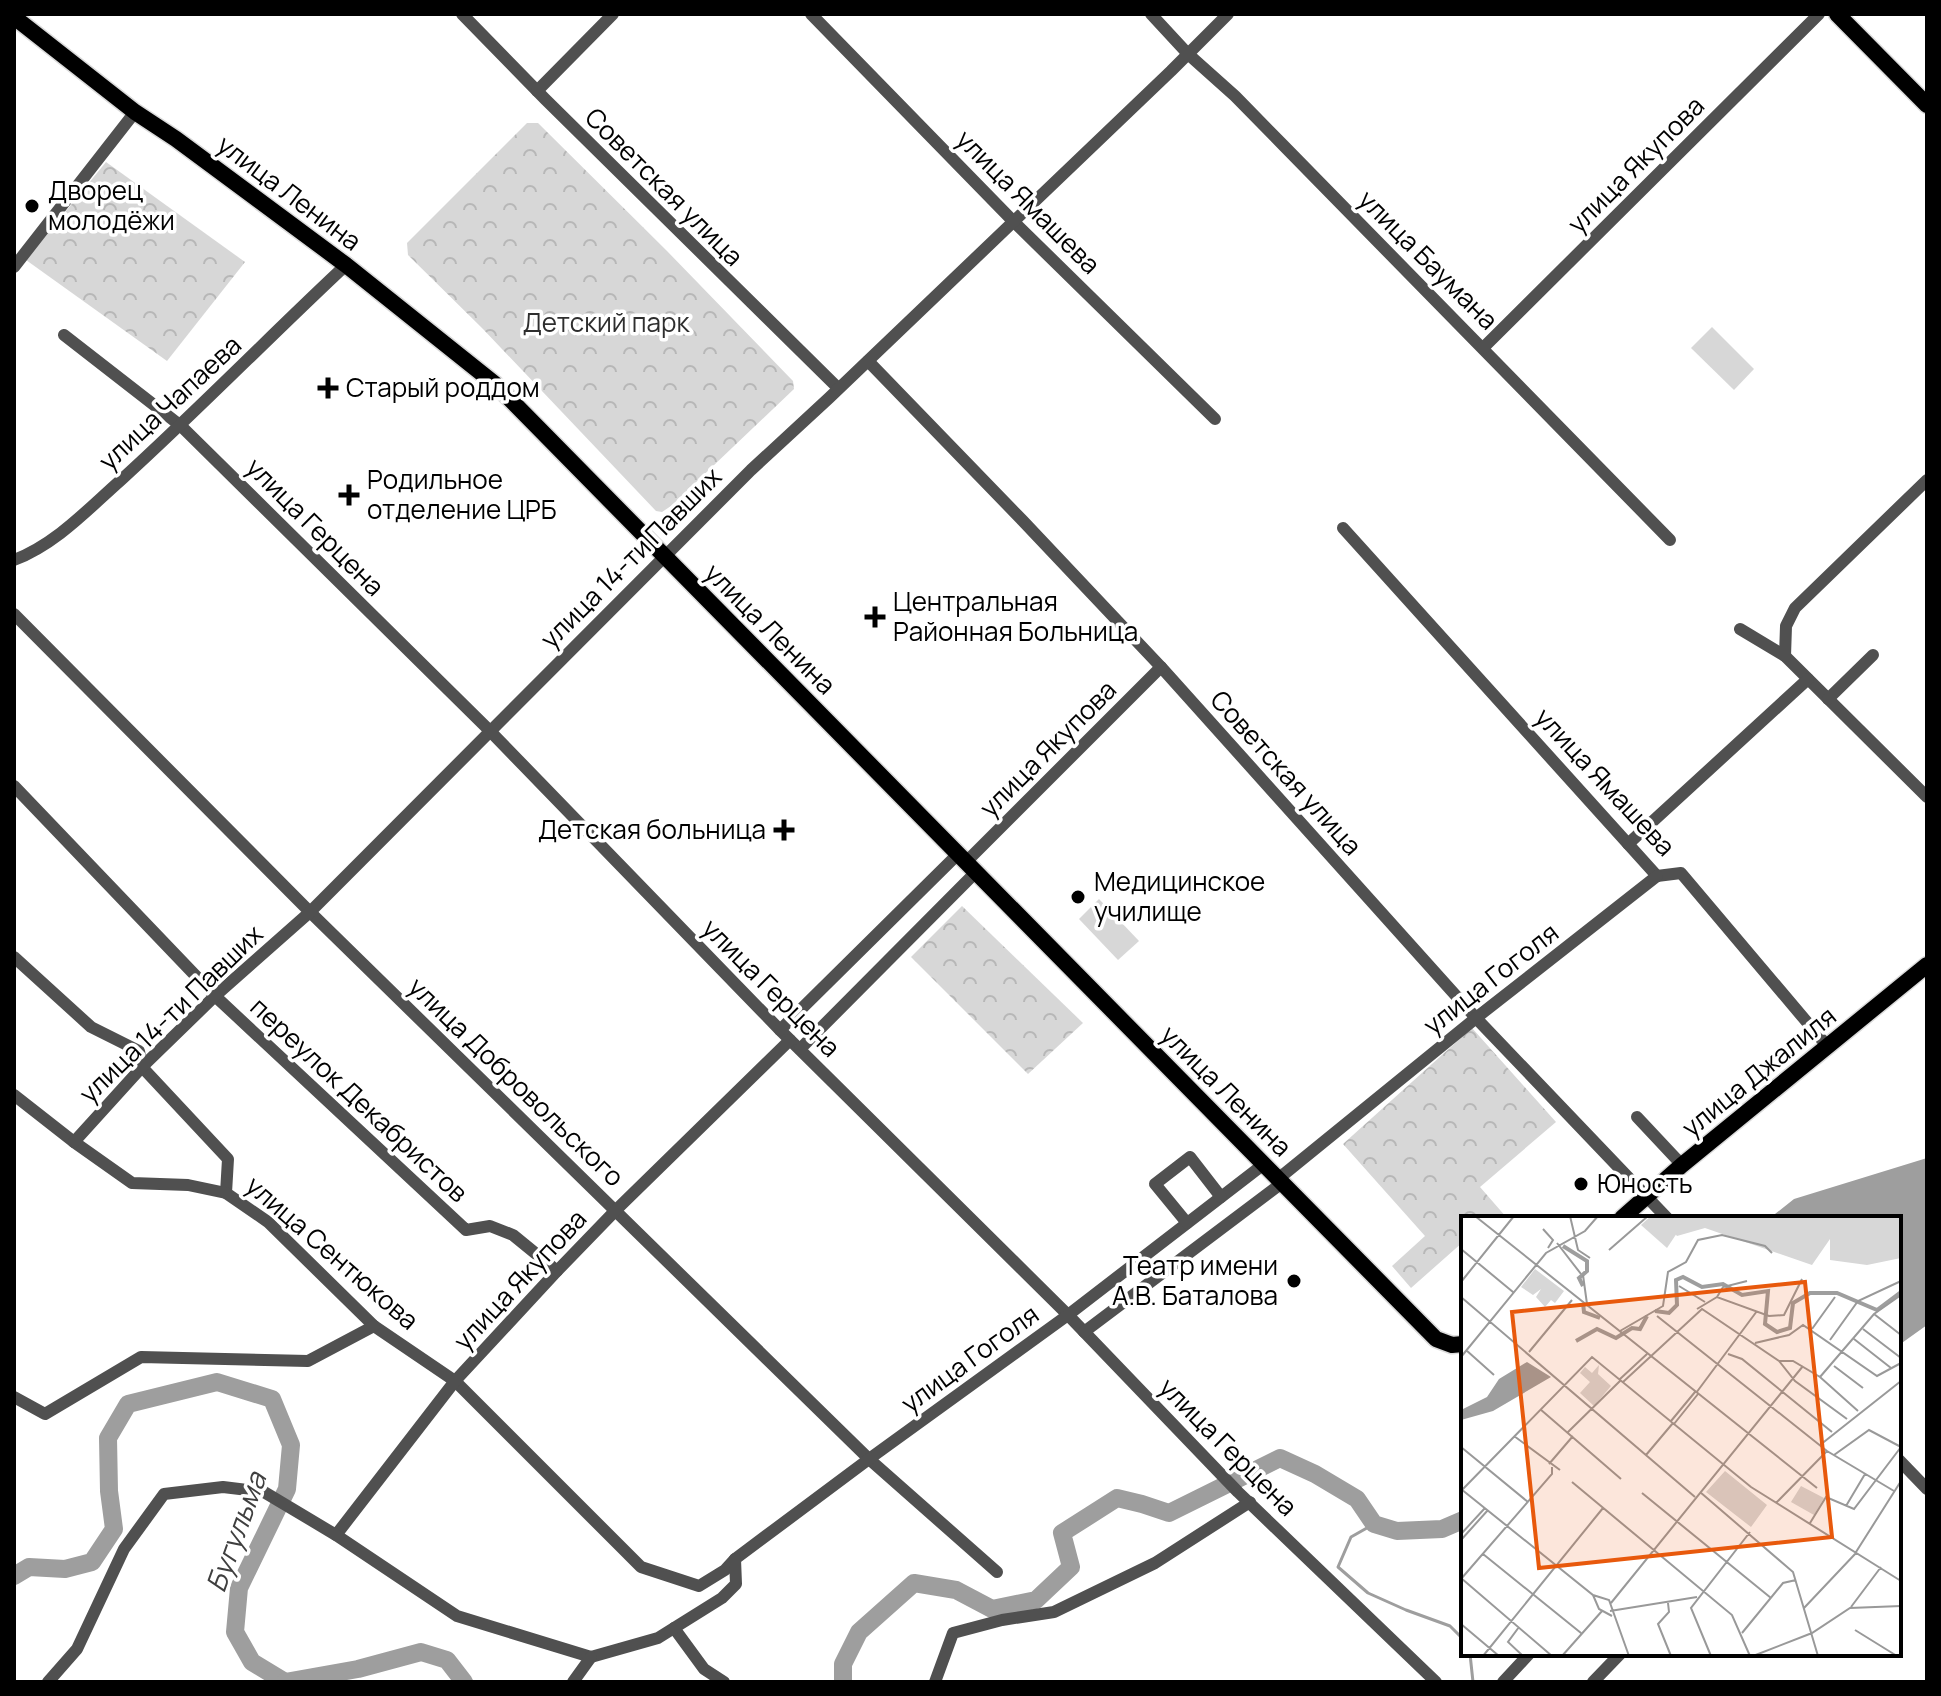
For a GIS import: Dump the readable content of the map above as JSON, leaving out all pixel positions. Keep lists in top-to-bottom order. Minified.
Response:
{"streets":{"main road":["улица Ленина","улица Джалиля"],"street":["улица Якупова","Советская улица","улица Ямашева","улица Баумана","улица Чапаева","улица Герцена","улица 14-ти Павших","улица Гоголя","улица Добровольского","переулок Декабристов","улица Сентюкова"]},"crossings":[["улица Якупова","Советская улица"],["улица Якупова","улица Ленина"],["улица Якупова","улица Баумана"],["улица Якупова","улица Герцена"],["улица Якупова","улица Добровольского"],["улица Якупова","переулок Декабристов"],["улица Якупова","улица Сентюкова"],["Советская улица","улица 14-ти Павших"],["Советская улица","улица Гоголя"],["Советская улица","улица Джалиля"],["улица Ленина","улица Чапаева"],["улица Ленина","улица 14-ти Павших"],["улица Ленина","улица Гоголя"],["улица Ямашева","улица 14-ти Павших"],["улица Ямашева","улица Гоголя"],["улица Ямашева","улица Джалиля"],["улица Баумана","улица 14-ти Павших"],["улица Чапаева","улица Герцена"],["улица Герцена","улица 14-ти Павших"],["улица Герцена","улица Гоголя"],["улица 14-ти Павших","улица Добровольского"],["улица 14-ти Павших","переулок Декабристов"],["улица 14-ти Павших","улица Сентюкова"],["улица Гоголя","улица Добровольского"],["улица Гоголя","улица Сентюкова"]],"water":["Бугульма"],"parks":["Детский парк"],"places":{"other":["Дворец молодёжи","Медицинское училище","Юность","Театр имени А.В. Баталова"],"health":["Старый роддом","Родильное отделение ЦРБ","Центральная Районная Больница","Детская больница"]}}
